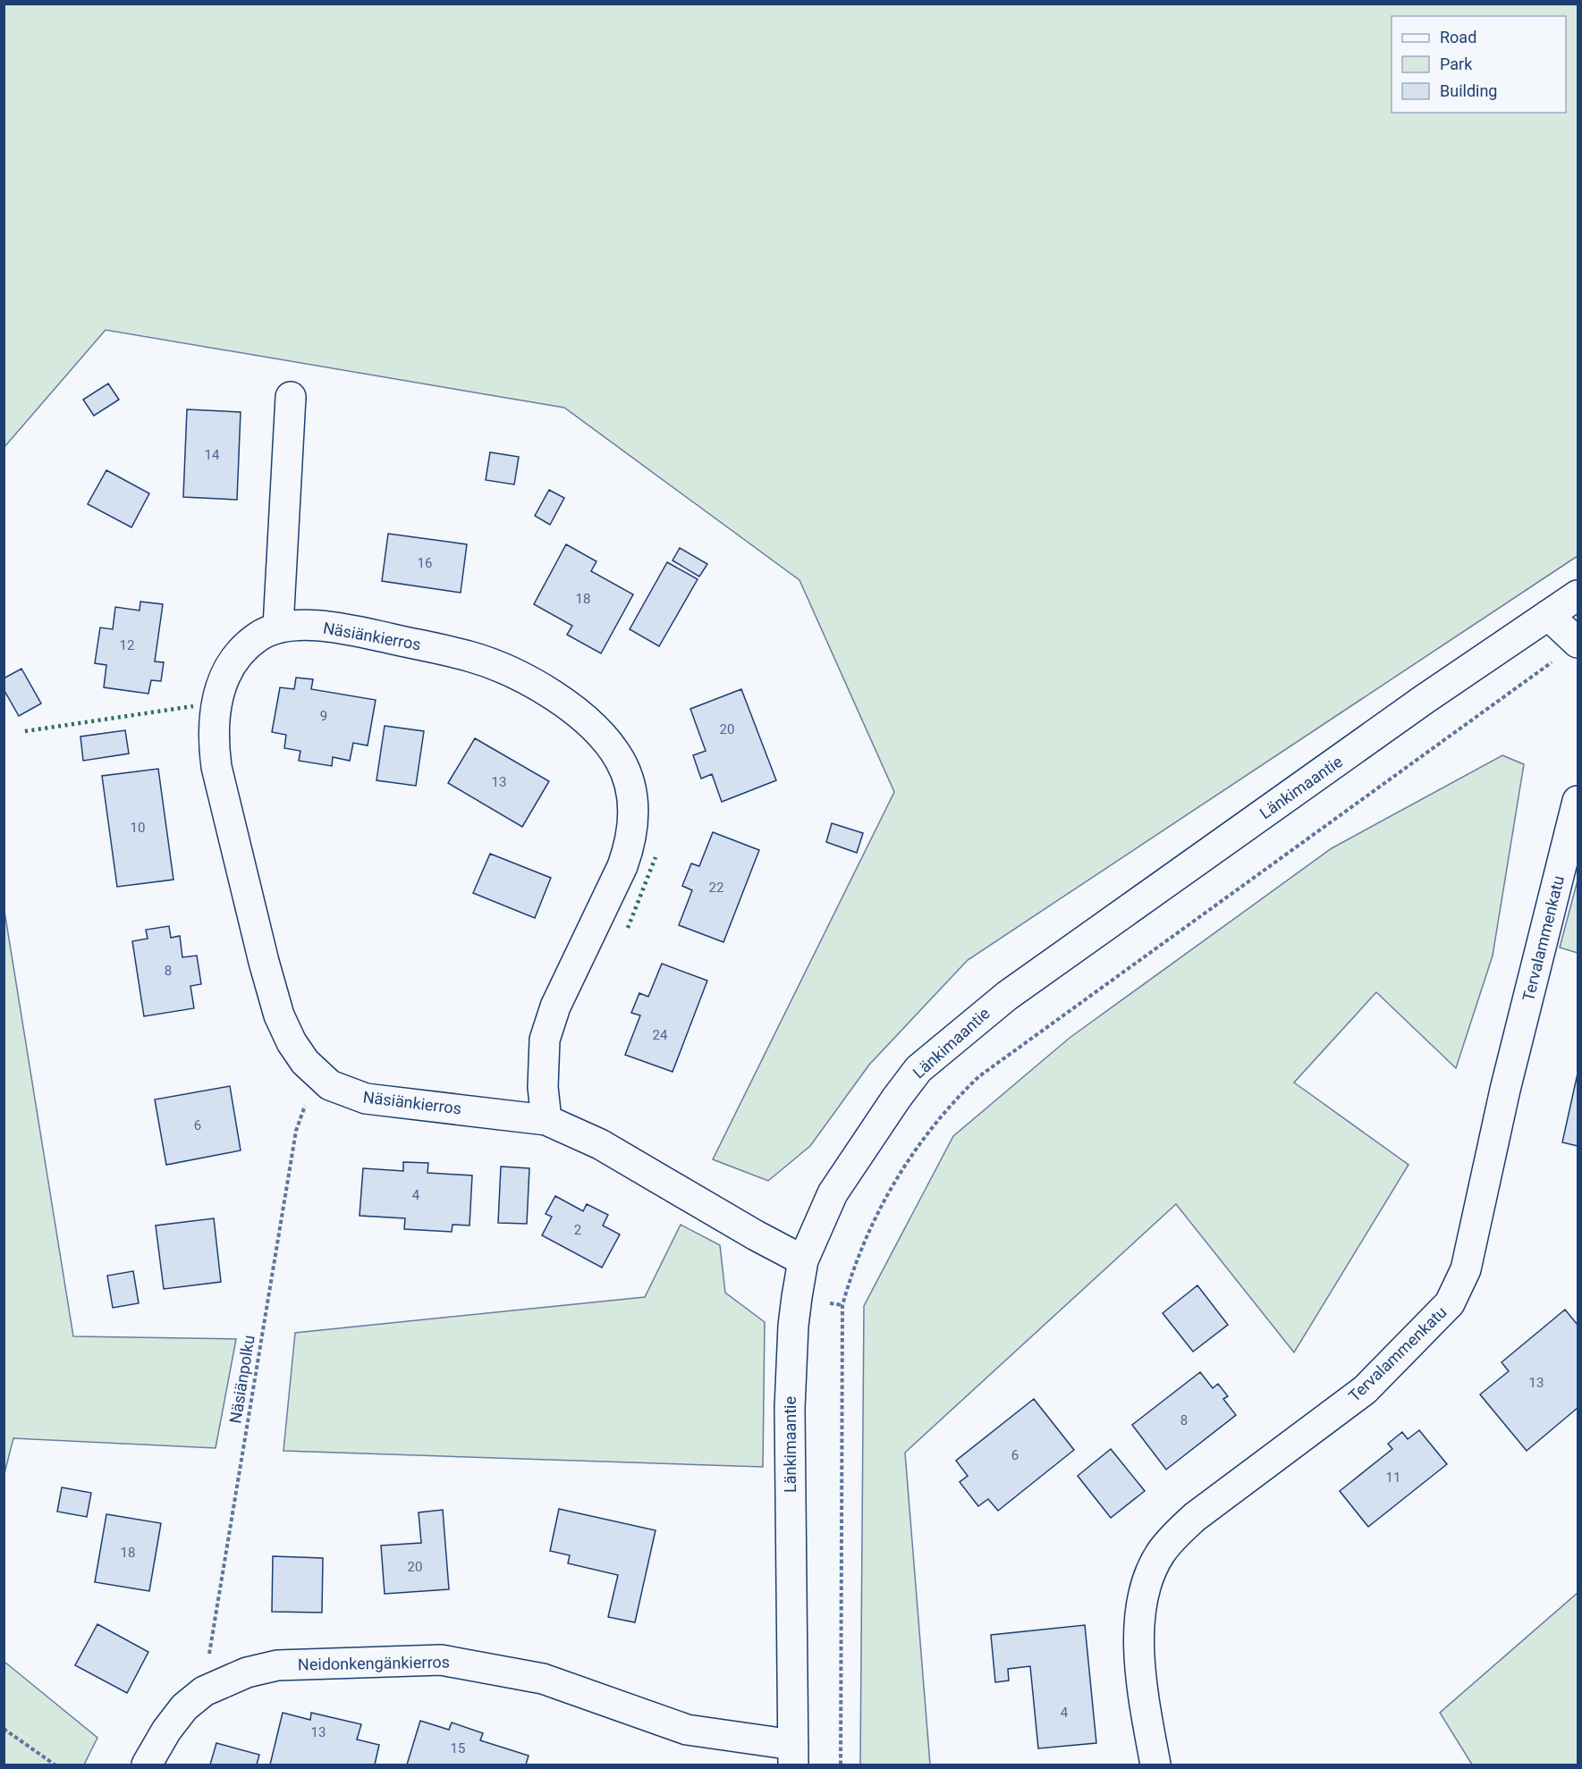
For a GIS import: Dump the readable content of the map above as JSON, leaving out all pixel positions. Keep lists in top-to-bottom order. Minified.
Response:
{"streets":{"street":["Näsiänkierros","Länkimaantie","Tervalammenkatu","Neidonkengänkierros"],"path":["Näsiänpolku"]},"crossings":[["Näsiänkierros","Länkimaantie"],["Näsiänkierros","Näsiänpolku"],["Länkimaantie","Neidonkengänkierros"],["Näsiänpolku","Neidonkengänkierros"]],"house_numbers":["14","16","18","12","9","20","13","10","22","8","24","6","4","2","13","8","6","11","18","20","4","13","15"],"legend":["Road","Park","Building"]}
